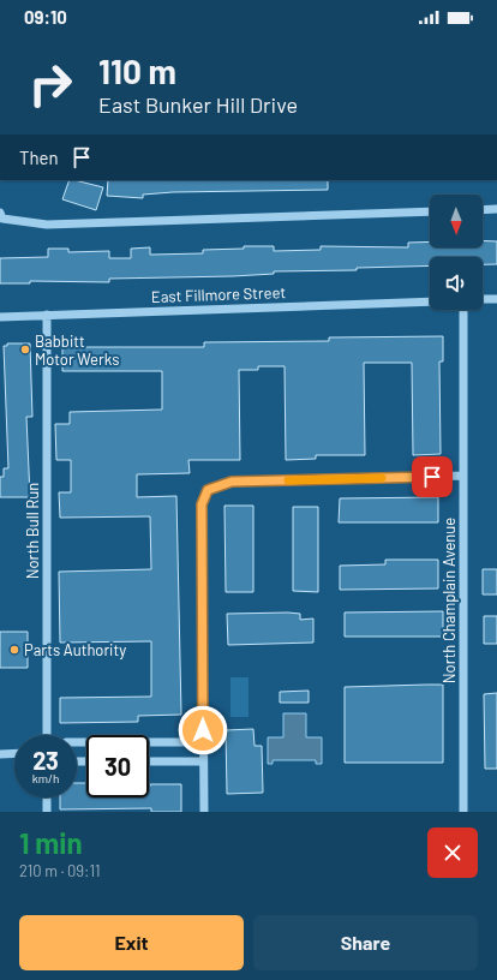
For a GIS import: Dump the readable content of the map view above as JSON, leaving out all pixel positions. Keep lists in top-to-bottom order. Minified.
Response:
{"streets":{"street":["East Fillmore Street","North Bull Run","North Champlain Avenue"]},"crossings":[["East Fillmore Street","North Bull Run"]],"places":["Babbitt Motor Werks","Parts Authority"],"north":"bottom","page":{"status":"09:10","turn":["110 m","East Bunker Hill Drive"],"then":"Then","speed":"23 km/h","limit":"30","heading":["1 min","210 m · 09:11"],"buttons":["Exit","Share"]}}
